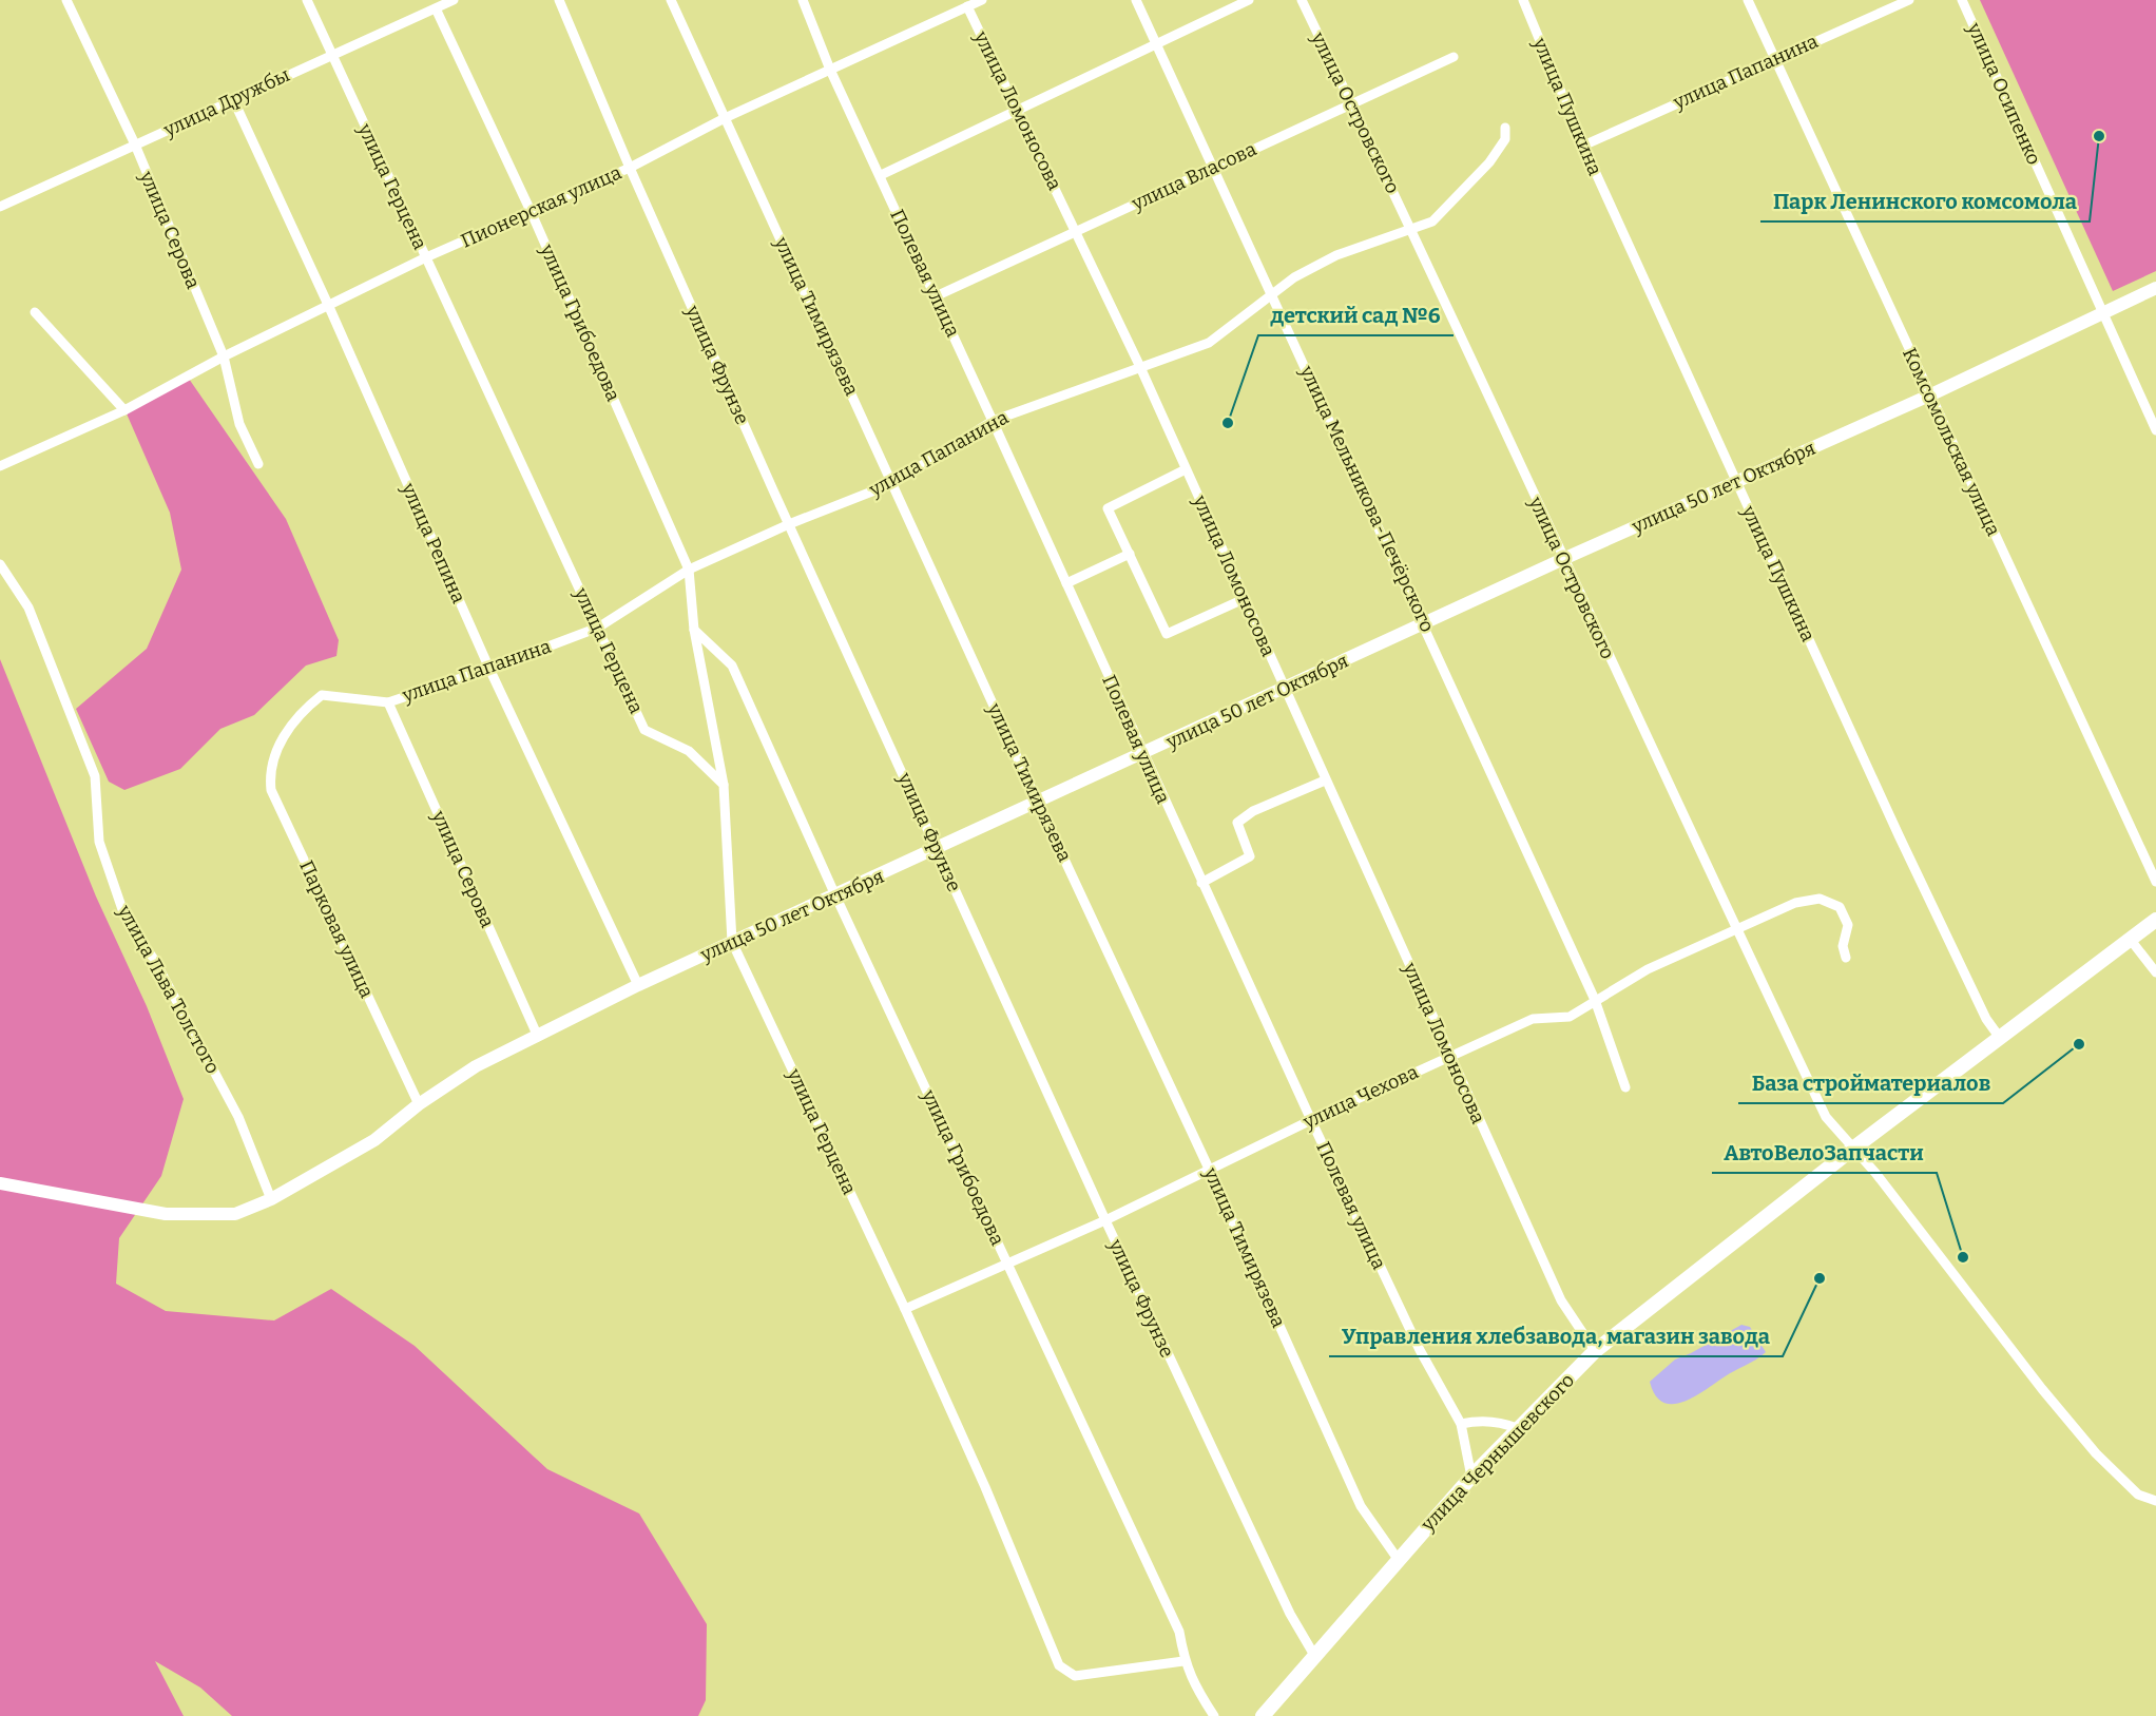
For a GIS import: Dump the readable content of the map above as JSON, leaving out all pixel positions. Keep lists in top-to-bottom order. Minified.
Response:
{"streets":{"main road":["улица Чернышевского"],"street":["улица Папанина","улица Осипенко","улица Дружбы","улица Пушкина","улица Ломоносова","улица Островского","улица Власова","улица Герцена","Пионерская улица","улица Серова","Полевая улица","улица Тимирязева","улица Грибоедова","улица Фрунзе","Комсомольская улица","улица 50 лет Октября","улица Мельникова-Печёрского","улица Репина","Парковая улица","улица Льва Толстого","улица Чехова"]},"crossings":[["улица Папанина","улица Пушкина"],["улица Папанина","улица Ломоносова"],["улица Папанина","улица Островского"],["улица Папанина","улица Герцена"],["улица Папанина","улица Серова"],["улица Папанина","Полевая улица"],["улица Папанина","улица Тимирязева"],["улица Папанина","улица Грибоедова"],["улица Папанина","улица Фрунзе"],["улица Папанина","Комсомольская улица"],["улица Папанина","улица Мельникова-Печёрского"],["улица Папанина","улица Репина"],["улица Папанина","Парковая улица"],["улица Осипенко","улица 50 лет Октября"],["улица Дружбы","улица Герцена"],["улица Дружбы","улица Серова"],["улица Дружбы","улица Грибоедова"],["улица Дружбы","улица Репина"],["улица Пушкина","улица 50 лет Октября"],["улица Пушкина","улица Чернышевского"],["улица Ломоносова","улица Власова"],["улица Ломоносова","Пионерская улица"],["улица Ломоносова","улица 50 лет Октября"],["улица Ломоносова","улица Чехова"],["улица Ломоносова","улица Чернышевского"],["улица Островского","улица Власова"],["улица Островского","улица 50 лет Октября"],["улица Островского","улица Чехова"],["улица Островского","улица Чернышевского"],["улица Власова","Полевая улица"],["улица Власова","улица Мельникова-Печёрского"],["улица Герцена","Пионерская улица"],["улица Герцена","улица Грибоедова"],["улица Герцена","улица 50 лет Октября"],["улица Герцена","улица Чехова"],["Пионерская улица","улица Серова"],["Пионерская улица","Полевая улица"],["Пионерская улица","улица Тимирязева"],["Пионерская улица","улица Грибоедова"],["Пионерская улица","улица Фрунзе"],["Пионерская улица","улица Репина"],["улица Серова","улица 50 лет Октября"],["Полевая улица","улица 50 лет Октября"],["Полевая улица","улица Чехова"],["Полевая улица","улица Чернышевского"],["улица Тимирязева","улица 50 лет Октября"],["улица Тимирязева","улица Чехова"],["улица Тимирязева","улица Чернышевского"],["улица Грибоедова","улица 50 лет Октября"],["улица Грибоедова","улица Чехова"],["улица Фрунзе","улица 50 лет Октября"],["улица Фрунзе","улица Чехова"],["улица Фрунзе","улица Чернышевского"],["Комсомольская улица","улица 50 лет Октября"],["улица 50 лет Октября","улица Мельникова-Печёрского"],["улица 50 лет Октября","улица Репина"],["улица 50 лет Октября","Парковая улица"],["улица 50 лет Октября","улица Льва Толстого"],["улица Мельникова-Печёрского","улица Чехова"]],"places":["Парк Ленинского комсомола","детский сад №6","База стройматериалов","АвтоВелоЗапчасти","Управления хлебзавода, магазин завода"]}
